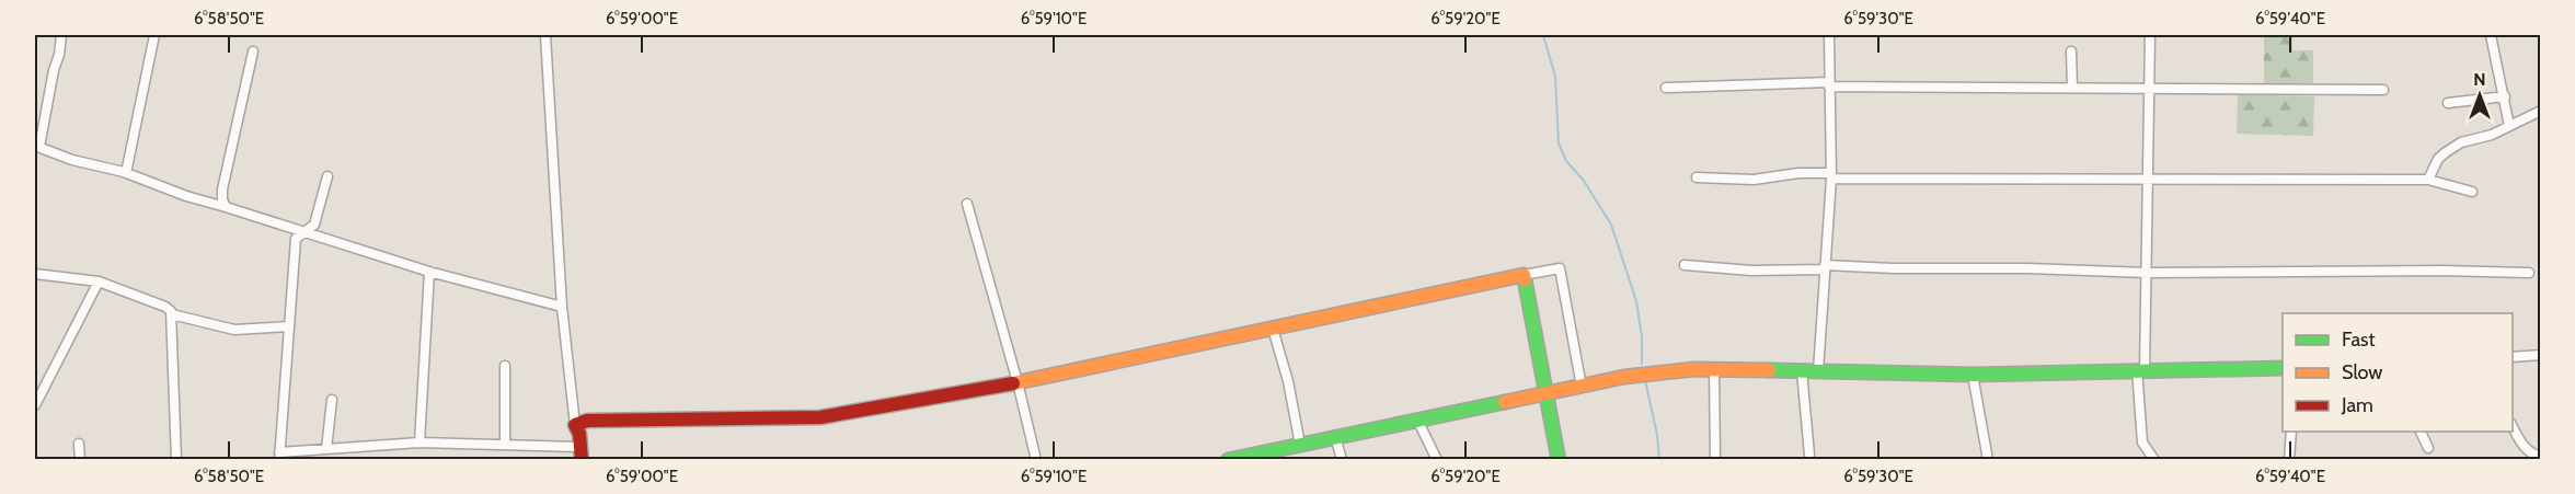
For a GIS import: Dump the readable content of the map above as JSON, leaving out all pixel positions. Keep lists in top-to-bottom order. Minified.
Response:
{"legend":["Fast","Slow","Jam"],"north":"top","coordinates":["6°58'50\"E","6°59'00\"E","6°59'10\"E","6°59'20\"E","6°59'30\"E","6°59'40\"E"]}
